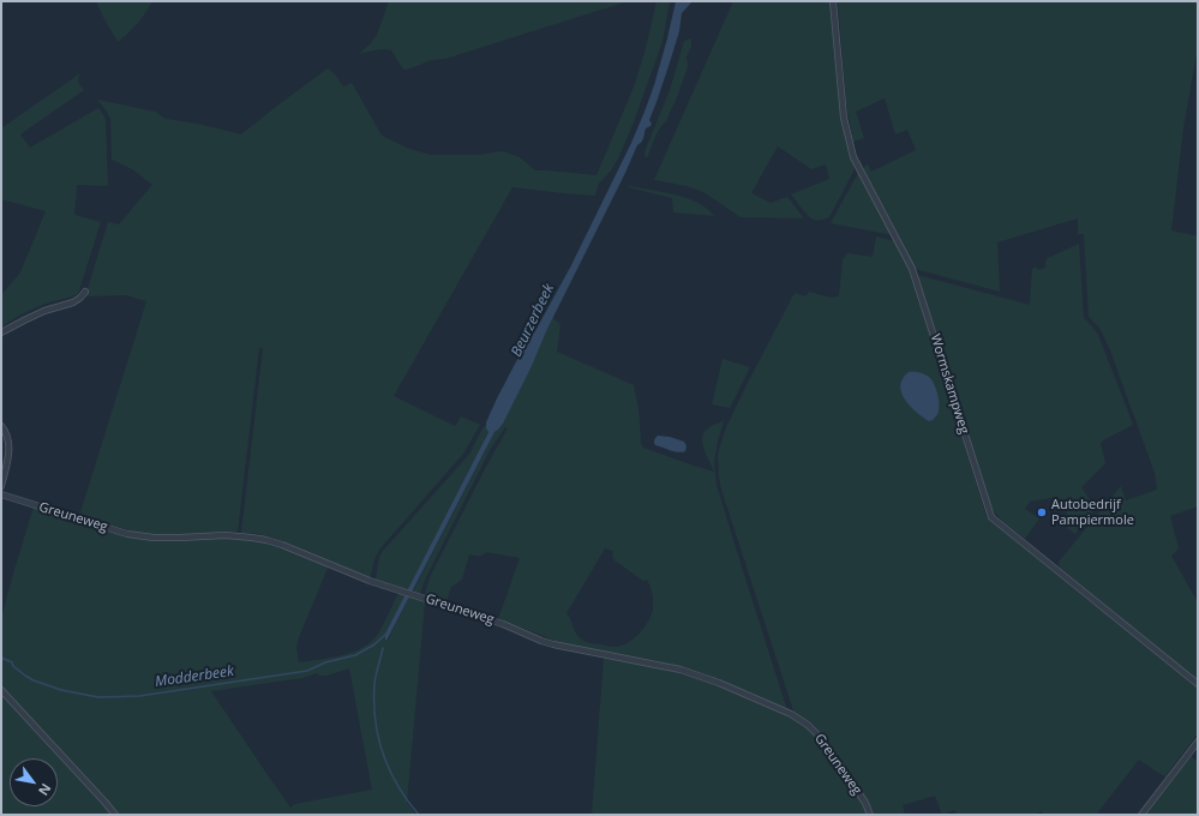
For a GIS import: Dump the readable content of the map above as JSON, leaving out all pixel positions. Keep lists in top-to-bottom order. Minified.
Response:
{"streets":{"street":["Wormskampweg","Greuneweg"]},"water":["Beurzerbeek","Modderbeek"],"places":["Autobedrijf Pampiermole"],"north":"bottom right"}
